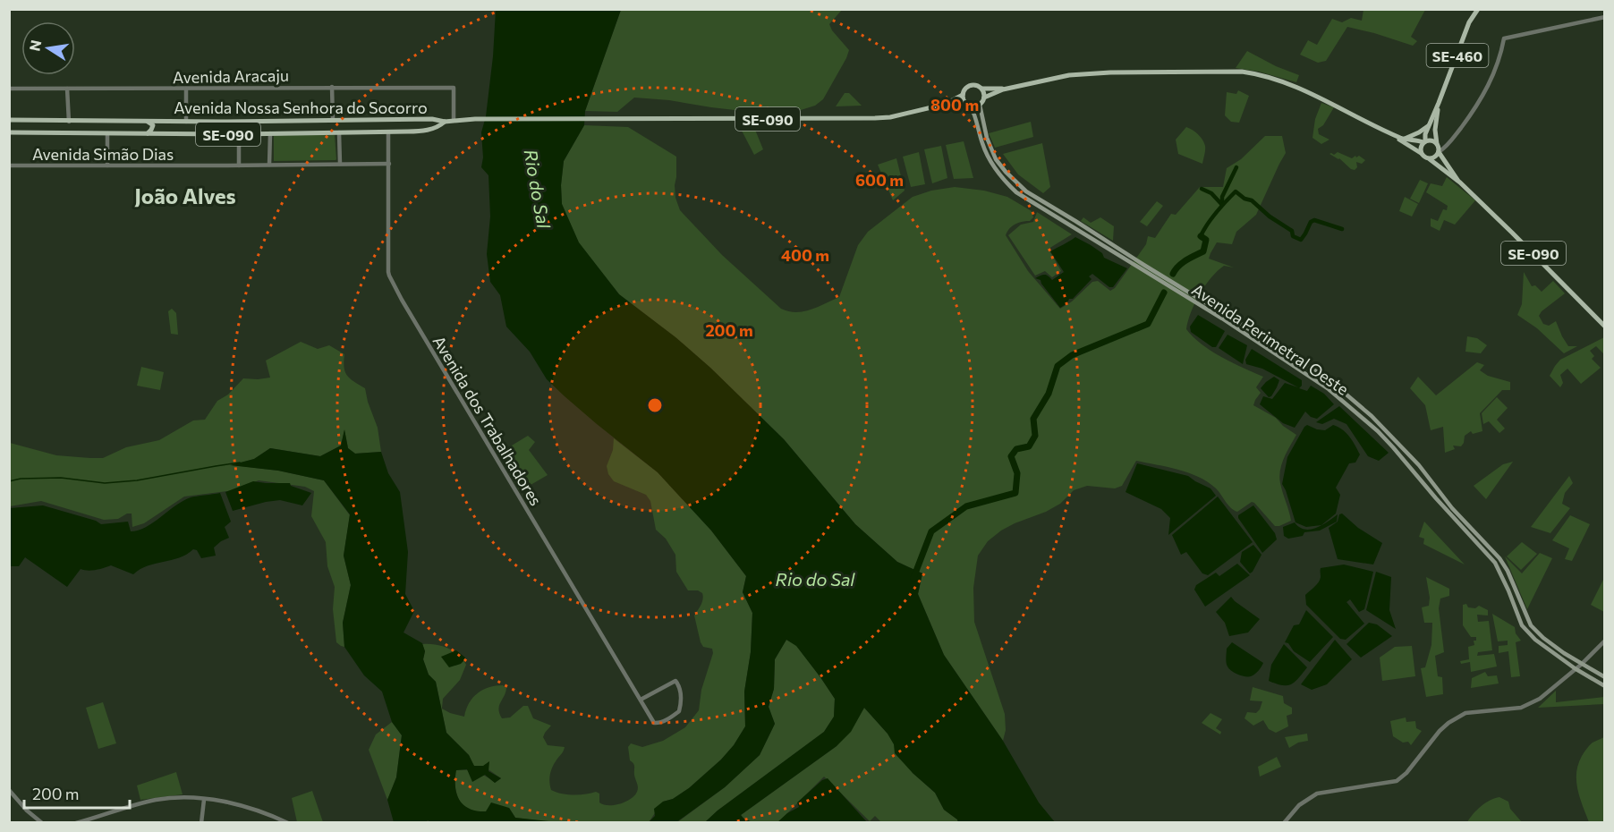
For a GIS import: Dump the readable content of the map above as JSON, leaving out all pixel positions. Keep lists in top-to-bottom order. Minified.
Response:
{"streets":{"main road":["SE-460","Avenida Nossa Senhora do Socorro","SE-090","Avenida Perimetral Oeste"],"street":["Avenida Aracaju","Avenida Simão Dias","Avenida dos Trabalhadores"]},"crossings":[["SE-460","SE-090"],["Avenida Aracaju","SE-090"],["Avenida Nossa Senhora do Socorro","SE-090"],["Avenida Nossa Senhora do Socorro","Avenida dos Trabalhadores"],["SE-090","Avenida Perimetral Oeste"],["Avenida Simão Dias","Avenida dos Trabalhadores"]],"districts":["João Alves"],"water":["Rio do Sal"],"scale_bar":"200 m","north":"left","rings":["800 m","600 m","400 m","200 m"]}
